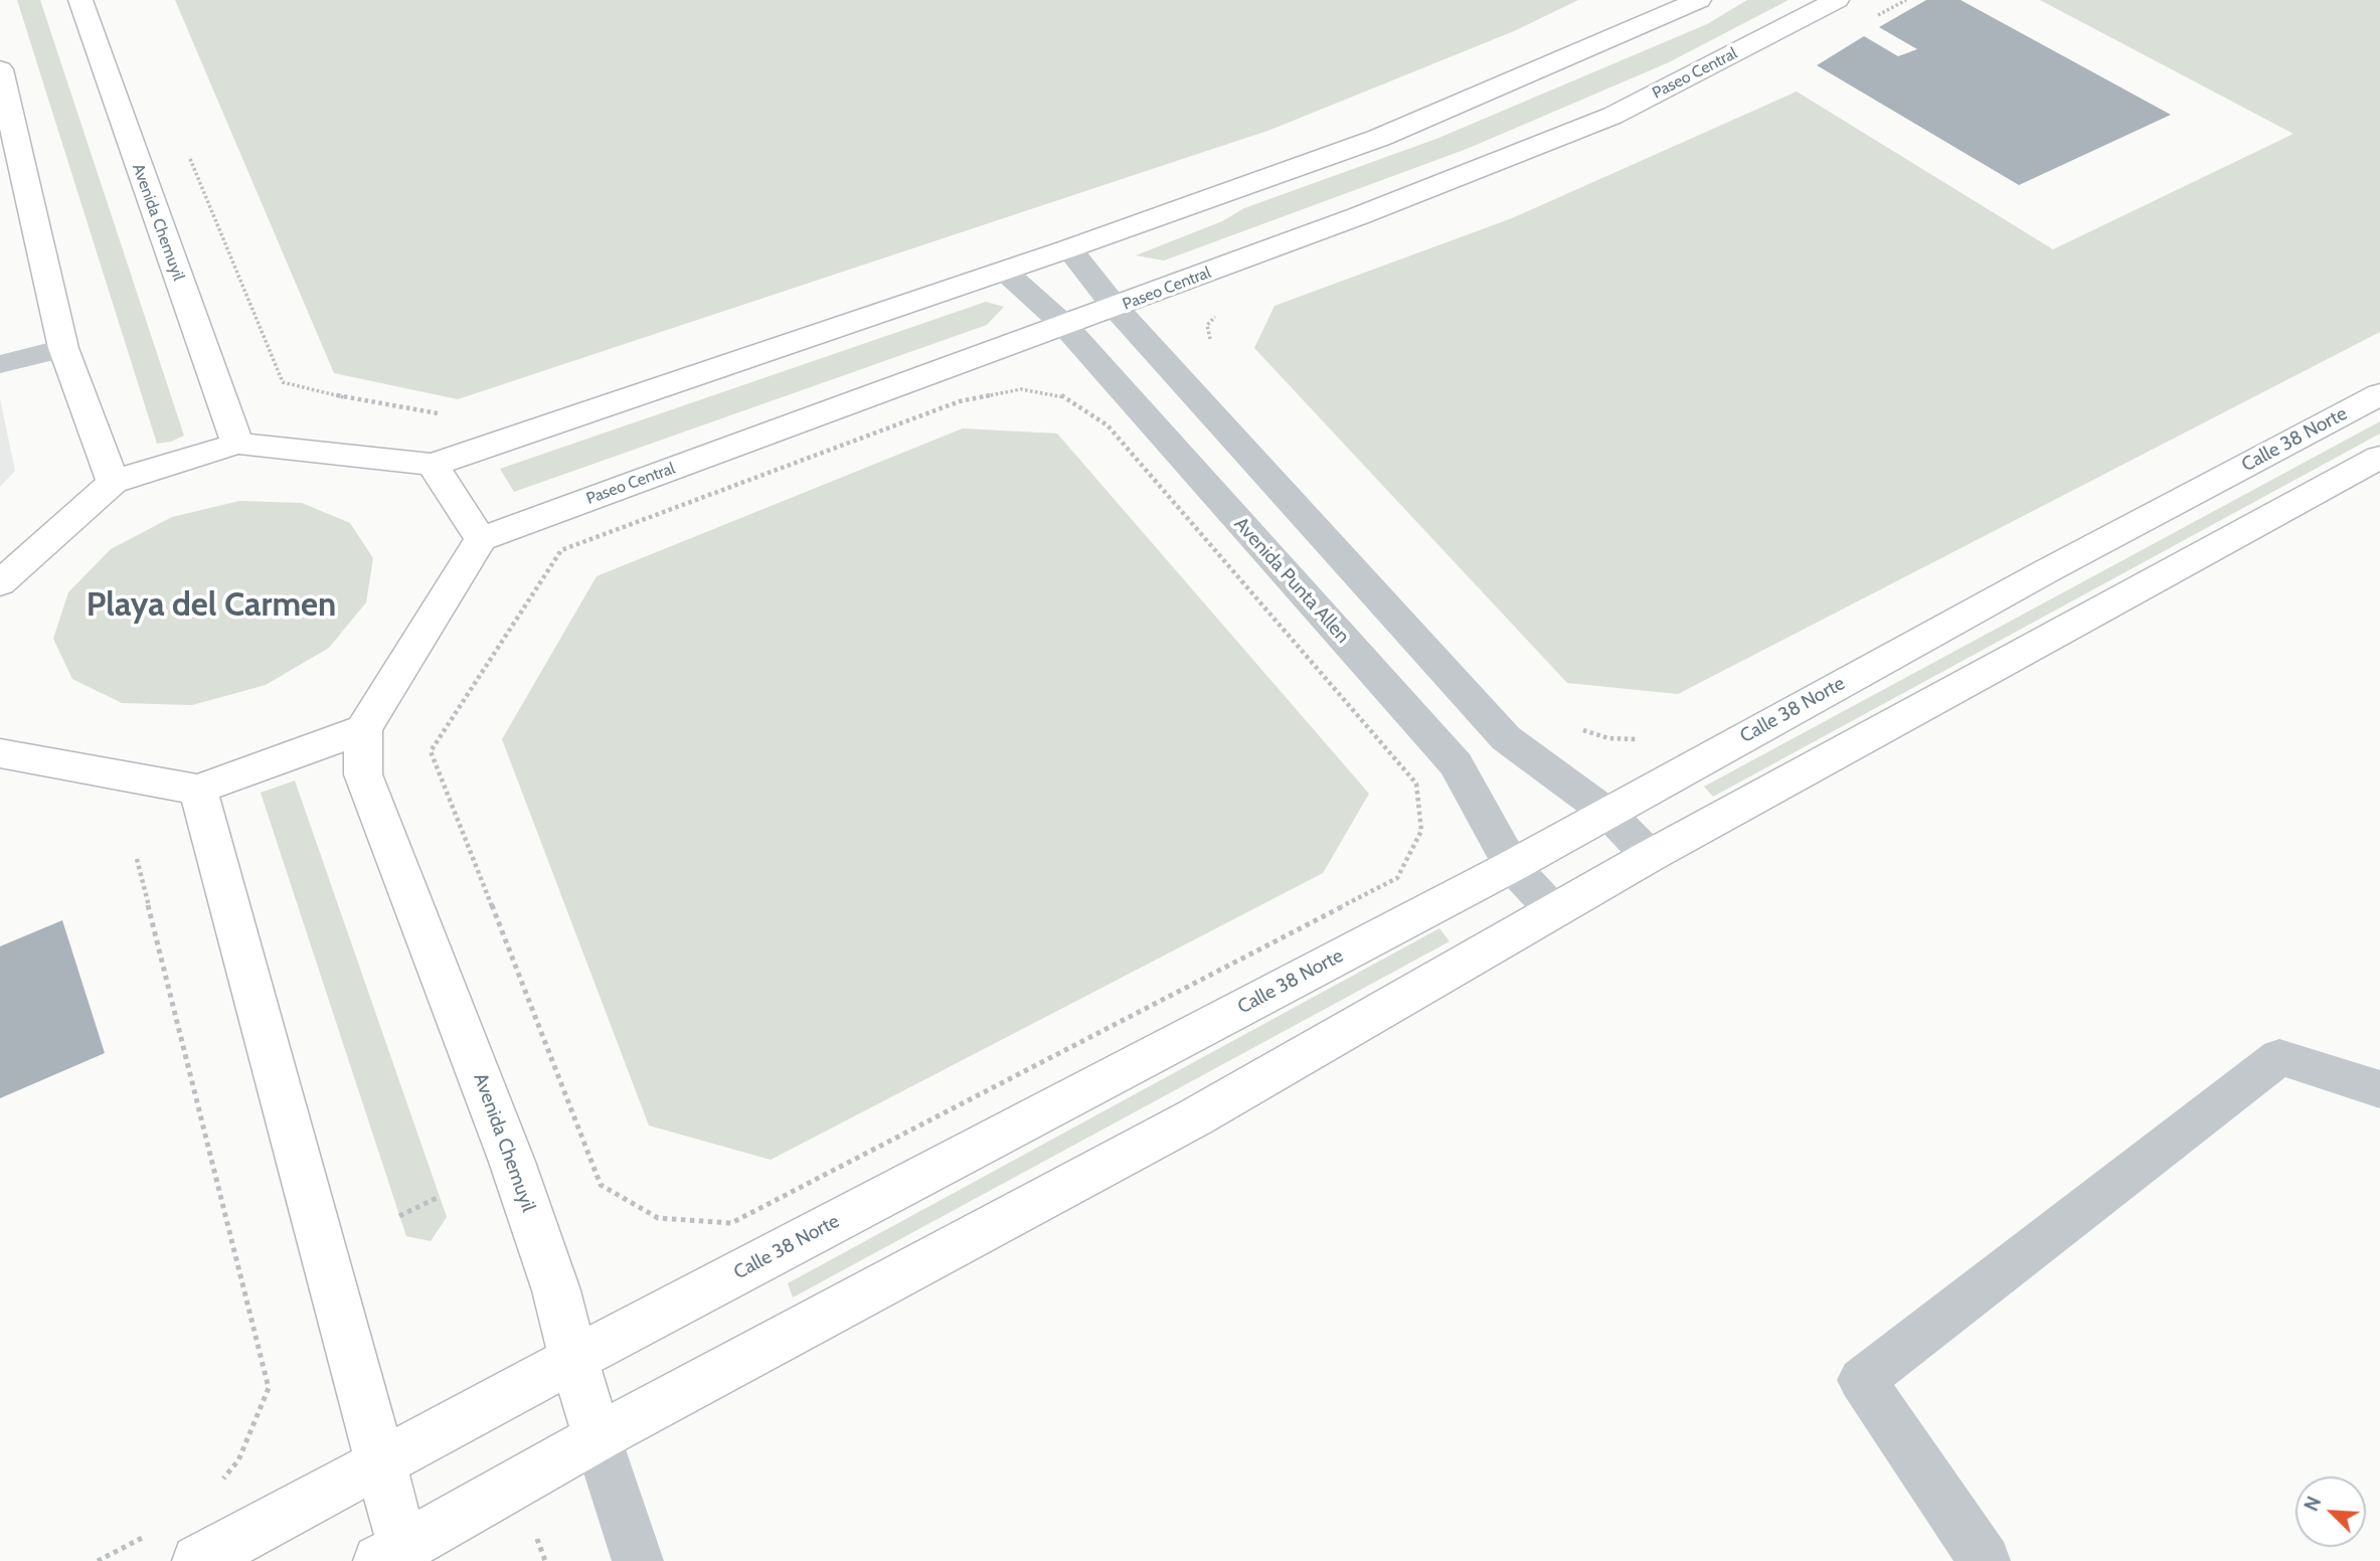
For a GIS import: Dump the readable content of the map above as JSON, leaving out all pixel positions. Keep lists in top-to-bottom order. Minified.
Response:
{"streets":{"main road":["Paseo Central","Avenida Chemuyil","Calle 38 Norte"],"street":["Avenida Punta Allen"]},"crossings":[["Paseo Central","Avenida Punta Allen"],["Avenida Chemuyil","Calle 38 Norte"],["Calle 38 Norte","Avenida Punta Allen"]],"districts":["Playa del Carmen"],"north":"top left"}
